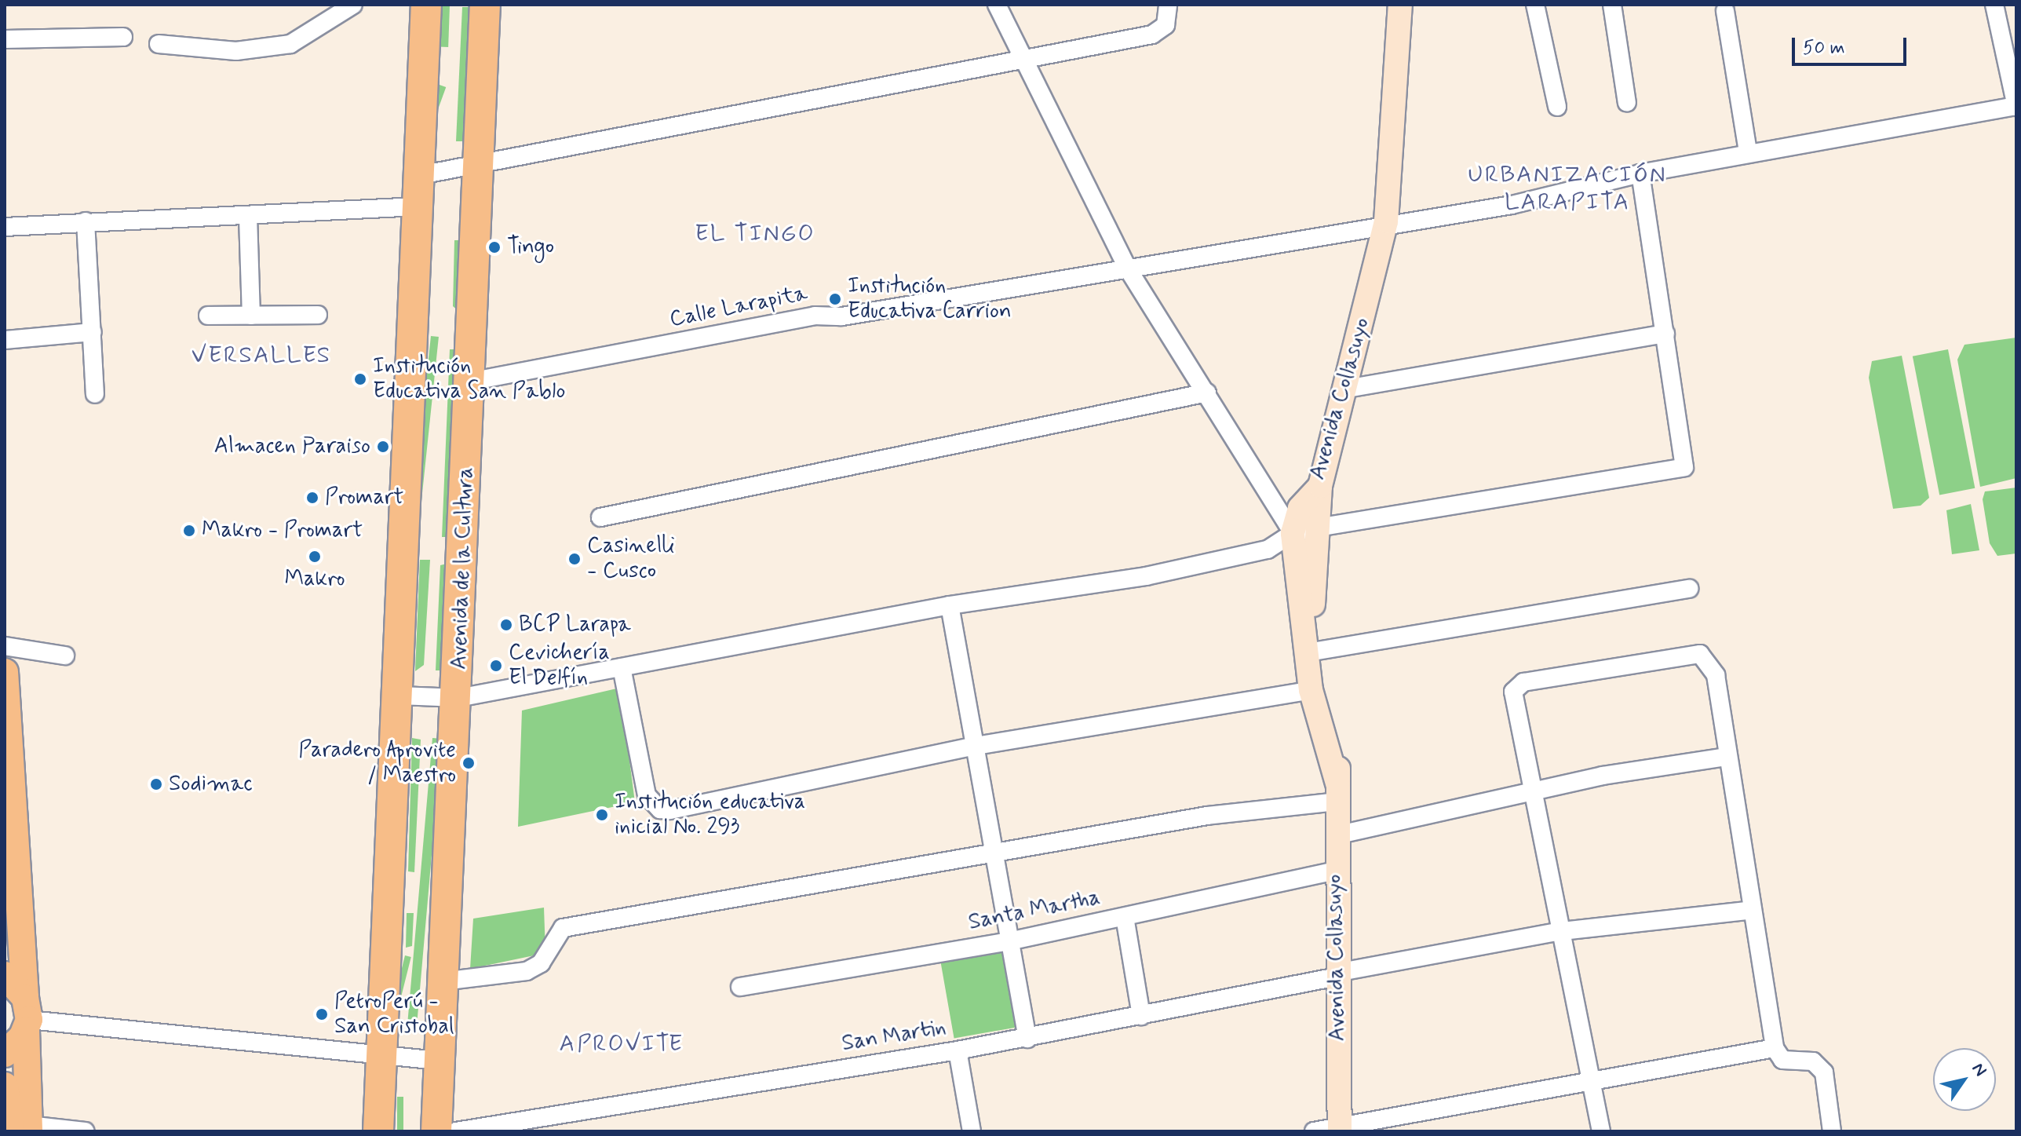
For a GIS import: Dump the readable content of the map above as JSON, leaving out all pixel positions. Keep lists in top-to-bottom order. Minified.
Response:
{"streets":{"highway":["Avenida de la Cultura"],"street":["Calle Larapita","Avenida Collasuyo","Santa Martha","San Martin"]},"crossings":[["Calle Larapita","Avenida Collasuyo"],["Calle Larapita","Avenida de la Cultura"],["Avenida Collasuyo","Santa Martha"],["Avenida Collasuyo","San Martin"]],"districts":["URBANIZACIÓN LARAPITA","EL TINGO","VERSALLES","APROVITE"],"places":["Tingo","Institución Educativa Carrion","Institución Educativa San Pablo","Almacen Paraiso","Promart","Makro - Promart","Makro","Casinelli - Cusco","BCP Larapa","Cevichería El Delfín","Paradero Aprovite / Maestro","Sodimac","Institución educativa inicial No. 293","PetroPerú - San Cristobal"],"scale_bar":"50 m","north":"top right"}
